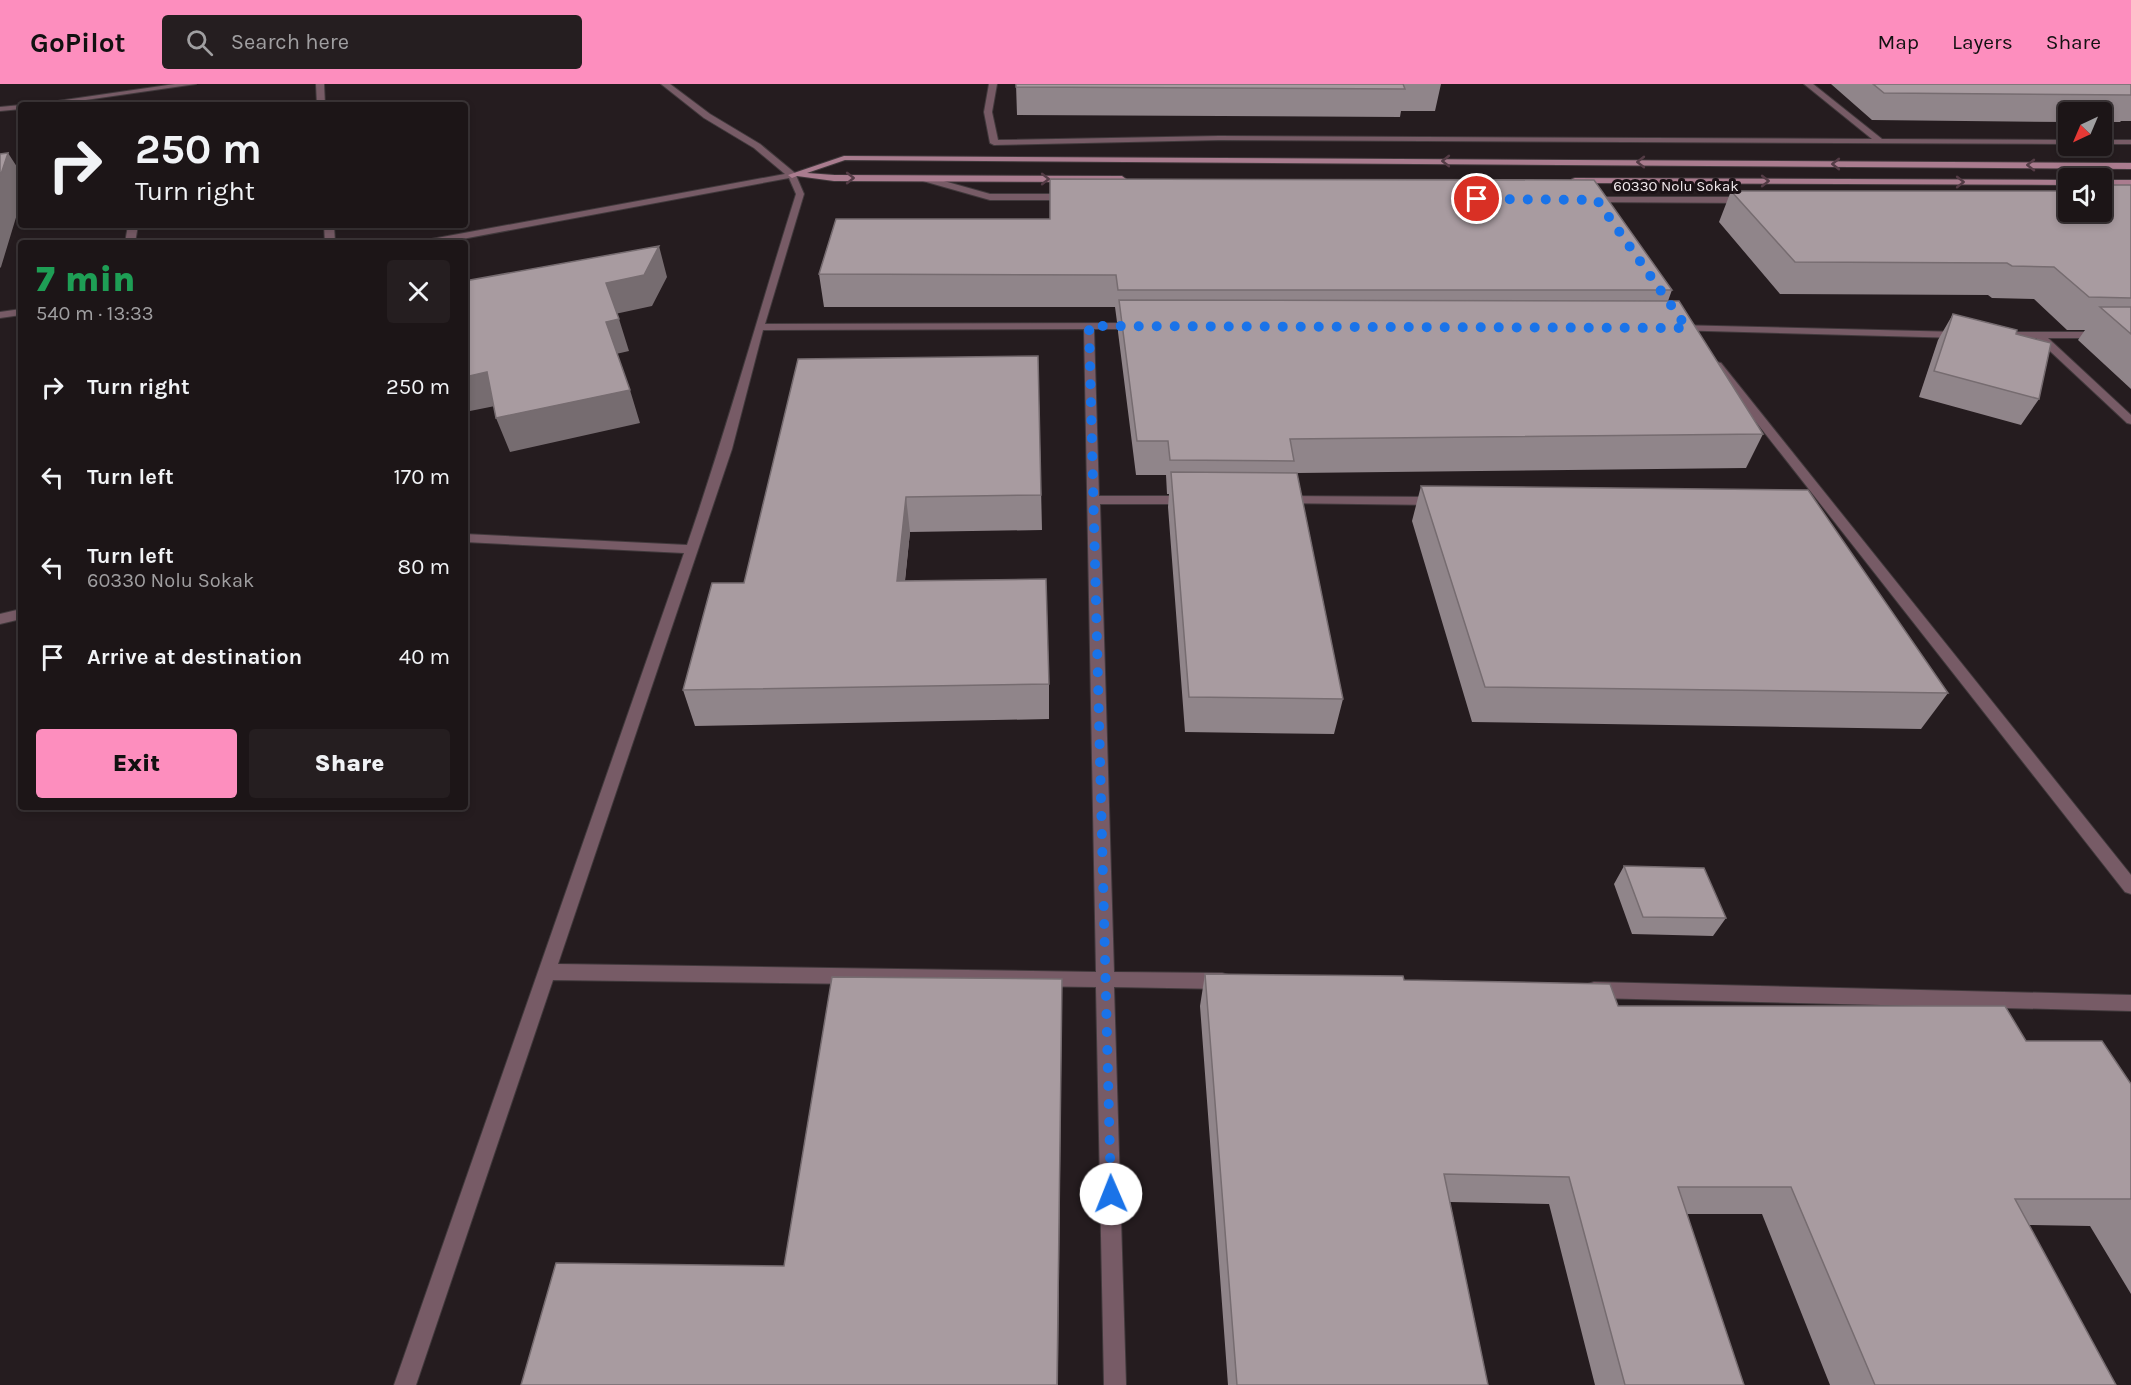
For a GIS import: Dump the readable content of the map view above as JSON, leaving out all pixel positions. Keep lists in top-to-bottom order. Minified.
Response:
{"streets":{"street":["60330 Nolu Sokak"]},"north":"bottom left","page":{"header":"GoPilot","search":"Search here","nav":["Map","Layers","Share"],"turn":["250 m","Turn right"],"heading":["7 min","540 m · 13:33"],"list":[{"name":"Turn right","value":"250 m"},{"name":"Turn left","value":"170 m"},{"name":"Turn left","note":"60330 Nolu Sokak","value":"80 m"},{"name":"Arrive at destination","value":"40 m"}],"buttons":["Exit","Share"]}}
